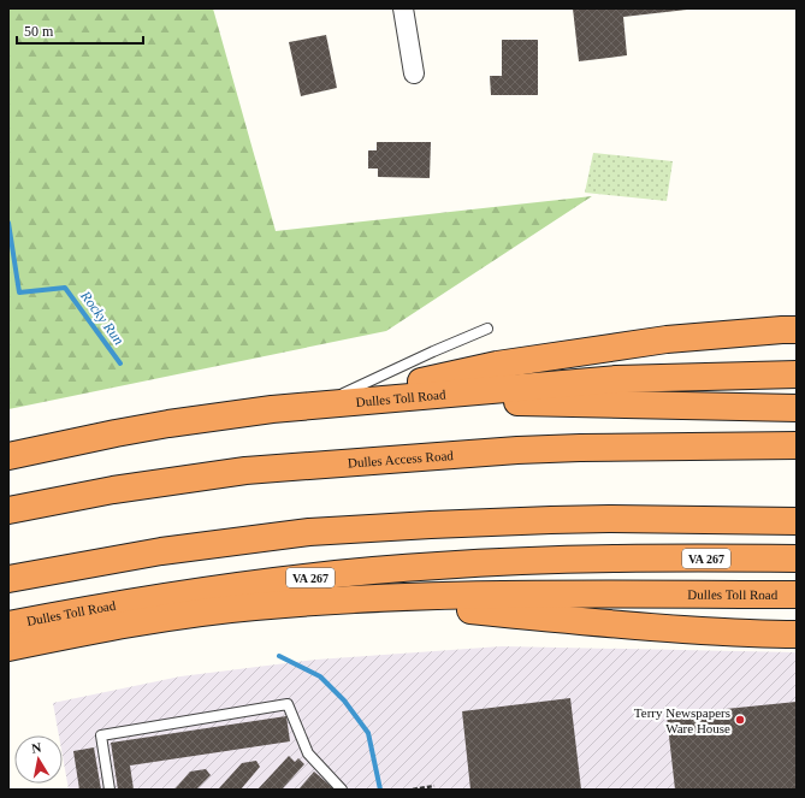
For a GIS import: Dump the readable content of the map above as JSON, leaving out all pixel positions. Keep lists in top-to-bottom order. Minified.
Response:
{"streets":{"highway":["Dulles Toll Road","Dulles Access Road","VA 267"]},"water":["Rocky Run"],"places":["Terry Newspapers Ware House"],"scale_bar":"50 m","north":"top"}
